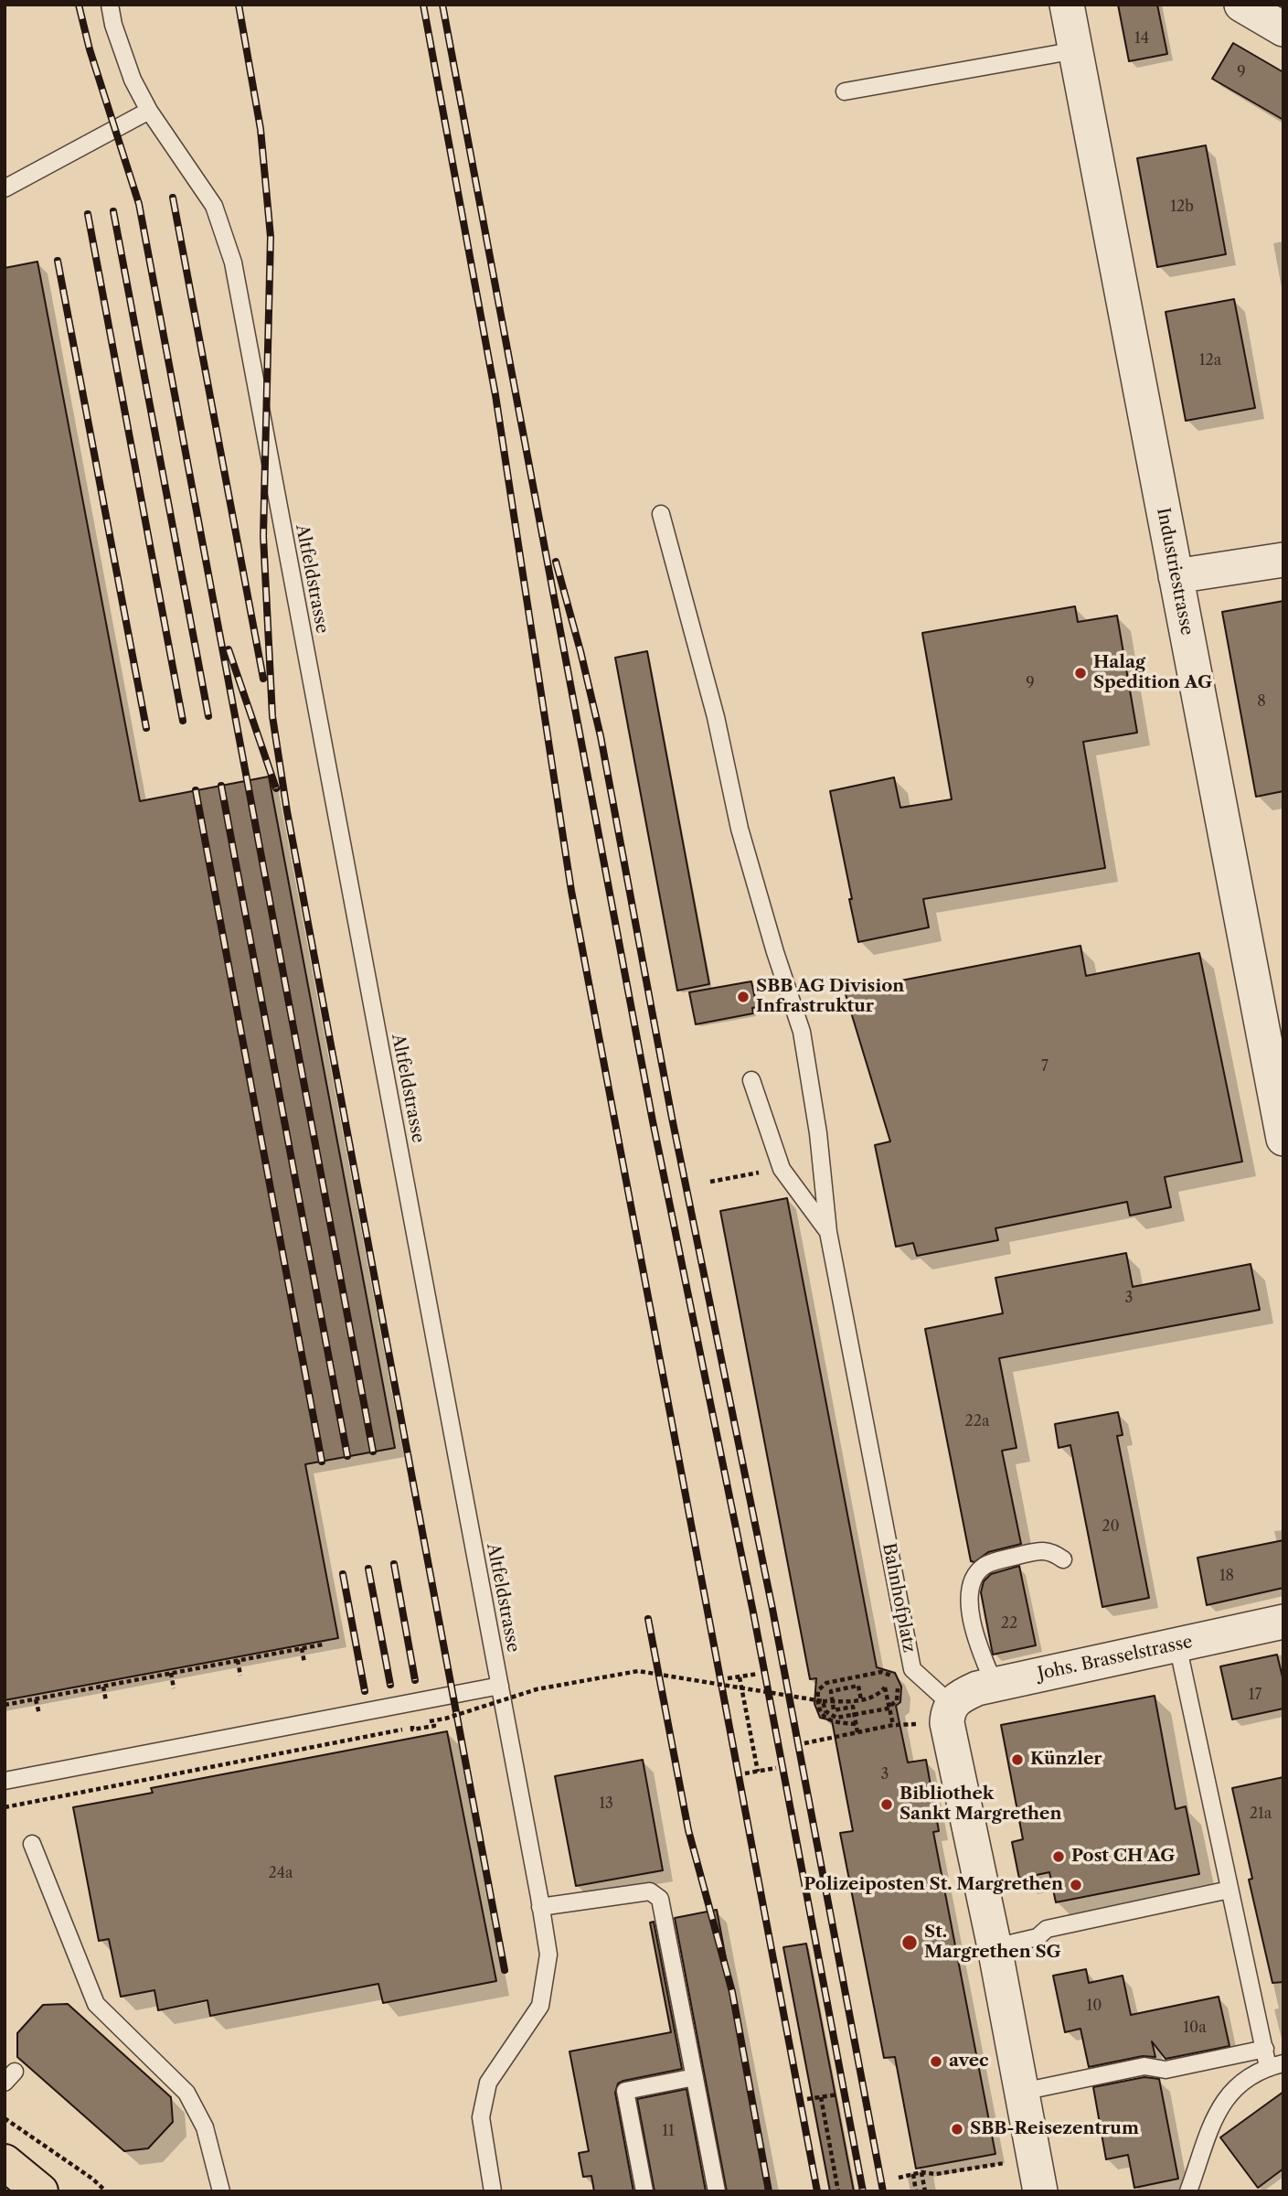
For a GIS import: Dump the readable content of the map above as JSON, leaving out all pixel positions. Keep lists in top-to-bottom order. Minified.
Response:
{"streets":{"street":["Industriestrasse","Johs. Brasselstrasse"],"lane":["Altfeldstrasse","Bahnhofplatz"]},"crossings":[["Bahnhofplatz","Johs. Brasselstrasse"]],"places":["Halag Spedition AG","SBB AG Division Infrastruktur","Künzler","Bibliothek Sankt Margrethen","Post CH AG","Polizeiposten St. Margrethen","St. Margrethen SG","avec","SBB-Reisezentrum"],"house_numbers":["14","9","12b","12a","9","8","7","3","22a","20","18","22","17","3","13","21a","24a","10","10a","11"]}
